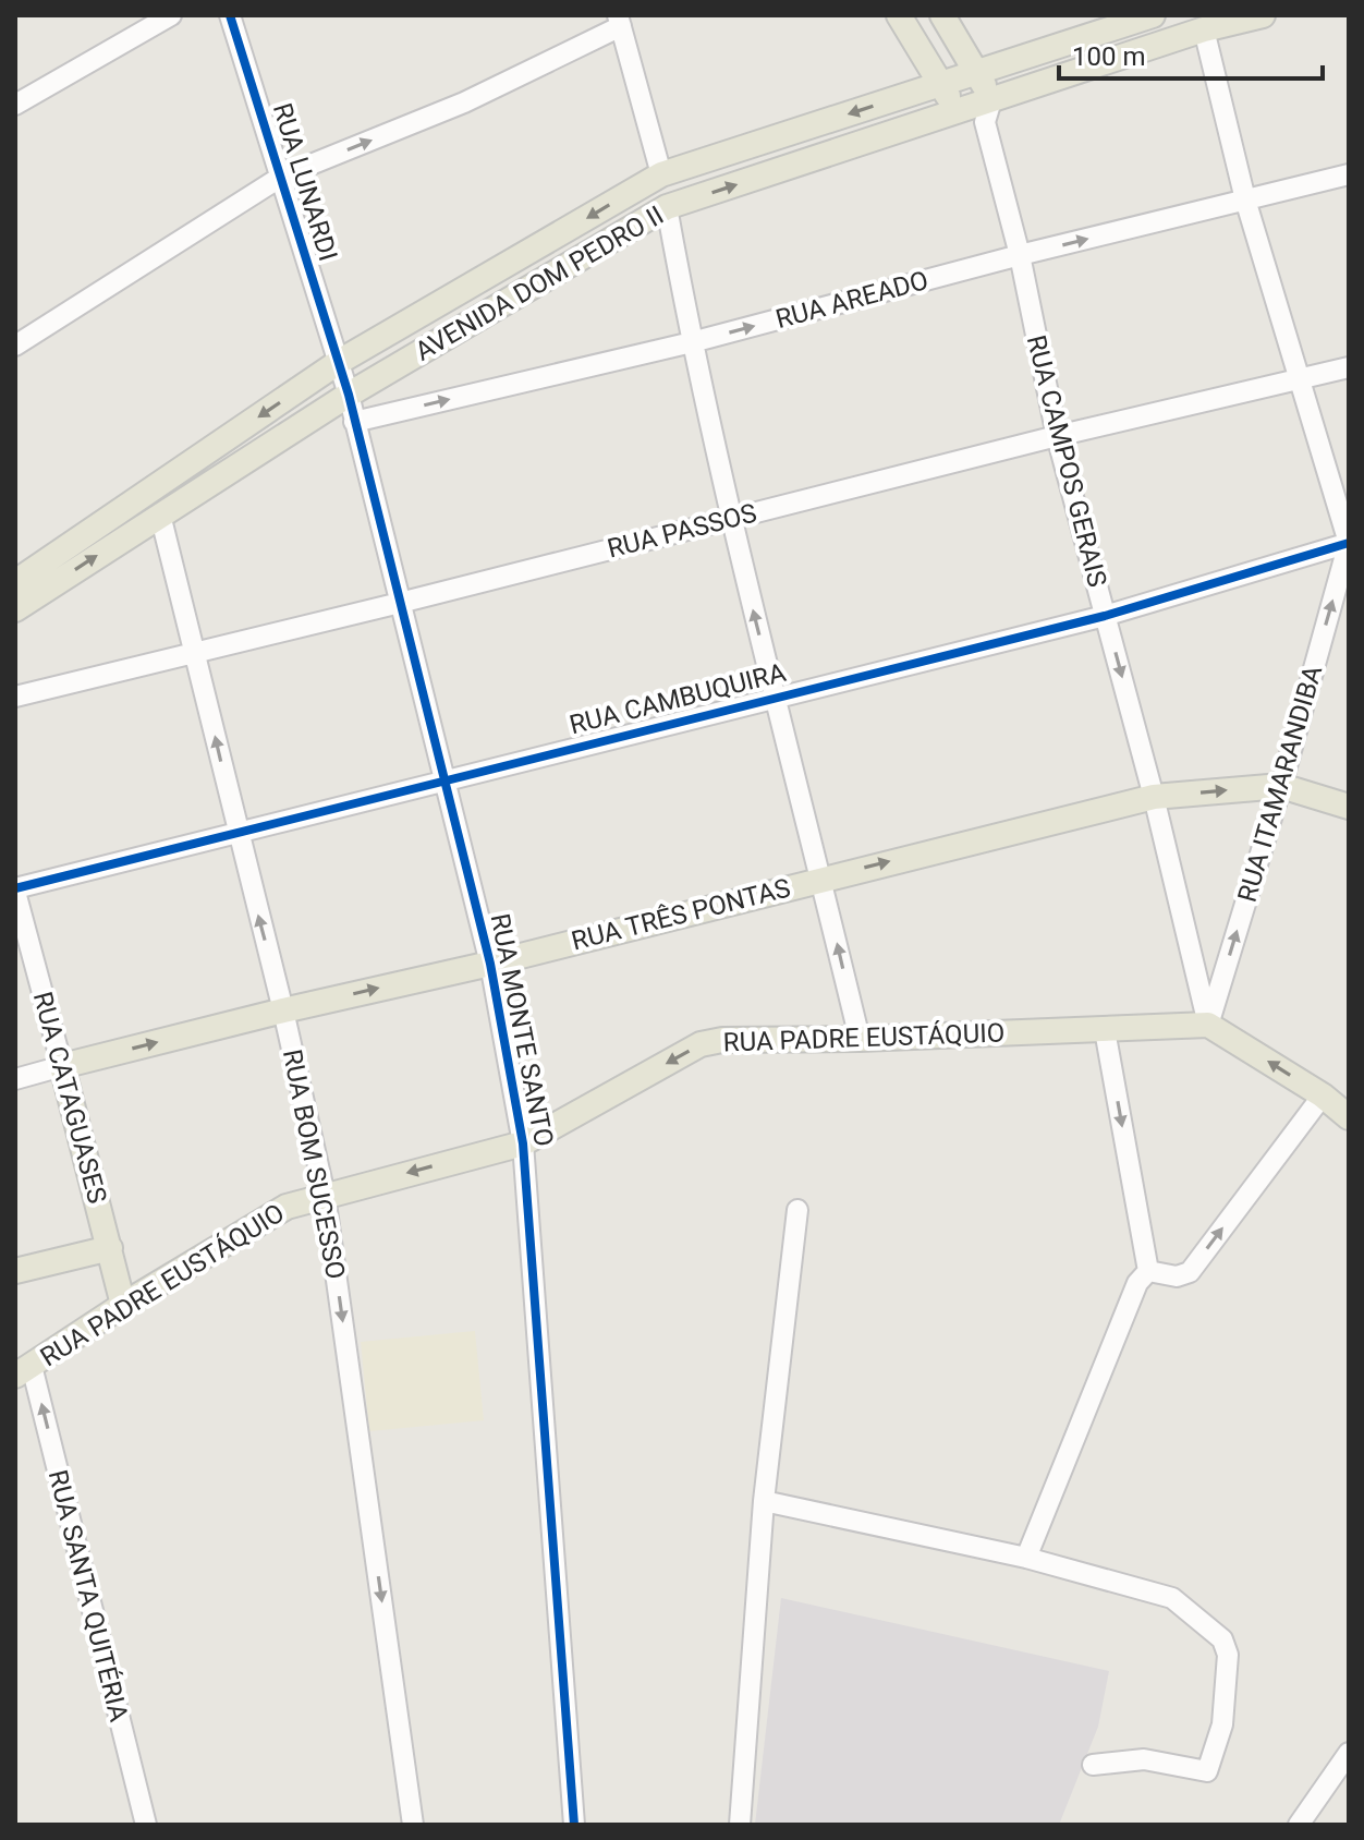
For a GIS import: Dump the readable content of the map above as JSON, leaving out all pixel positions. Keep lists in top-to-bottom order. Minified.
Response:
{"streets":{"main road":["AVENIDA DOM PEDRO II","RUA TRÊS PONTAS","RUA PADRE EUSTÁQUIO","RUA CATAGUASES"],"street":["RUA LUNARDI","RUA AREADO","RUA CAMPOS GERAIS","RUA PASSOS","RUA CAMBUQUIRA","RUA ITAMARANDIBA","RUA MONTE SANTO","RUA BOM SUCESSO","RUA SANTA QUITÉRIA"]},"crossings":[["RUA LUNARDI","AVENIDA DOM PEDRO II"],["RUA LUNARDI","RUA MONTE SANTO"],["AVENIDA DOM PEDRO II","RUA CAMPOS GERAIS"],["AVENIDA DOM PEDRO II","RUA MONTE SANTO"],["AVENIDA DOM PEDRO II","RUA BOM SUCESSO"],["RUA AREADO","RUA CAMPOS GERAIS"],["RUA AREADO","RUA MONTE SANTO"],["RUA CAMPOS GERAIS","RUA PASSOS"],["RUA CAMPOS GERAIS","RUA CAMBUQUIRA"],["RUA CAMPOS GERAIS","RUA ITAMARANDIBA"],["RUA CAMPOS GERAIS","RUA TRÊS PONTAS"],["RUA CAMPOS GERAIS","RUA PADRE EUSTÁQUIO"],["RUA PASSOS","RUA MONTE SANTO"],["RUA PASSOS","RUA BOM SUCESSO"],["RUA CAMBUQUIRA","RUA ITAMARANDIBA"],["RUA CAMBUQUIRA","RUA MONTE SANTO"],["RUA CAMBUQUIRA","RUA CATAGUASES"],["RUA CAMBUQUIRA","RUA BOM SUCESSO"],["RUA ITAMARANDIBA","RUA TRÊS PONTAS"],["RUA ITAMARANDIBA","RUA PADRE EUSTÁQUIO"],["RUA TRÊS PONTAS","RUA MONTE SANTO"],["RUA TRÊS PONTAS","RUA CATAGUASES"],["RUA TRÊS PONTAS","RUA BOM SUCESSO"],["RUA MONTE SANTO","RUA PADRE EUSTÁQUIO"],["RUA PADRE EUSTÁQUIO","RUA CATAGUASES"],["RUA PADRE EUSTÁQUIO","RUA BOM SUCESSO"],["RUA PADRE EUSTÁQUIO","RUA SANTA QUITÉRIA"]],"one_way":["RUA AREADO","RUA ITAMARANDIBA","RUA TRÊS PONTAS","RUA PADRE EUSTÁQUIO","RUA SANTA QUITÉRIA"],"scale_bar":"100 m"}
